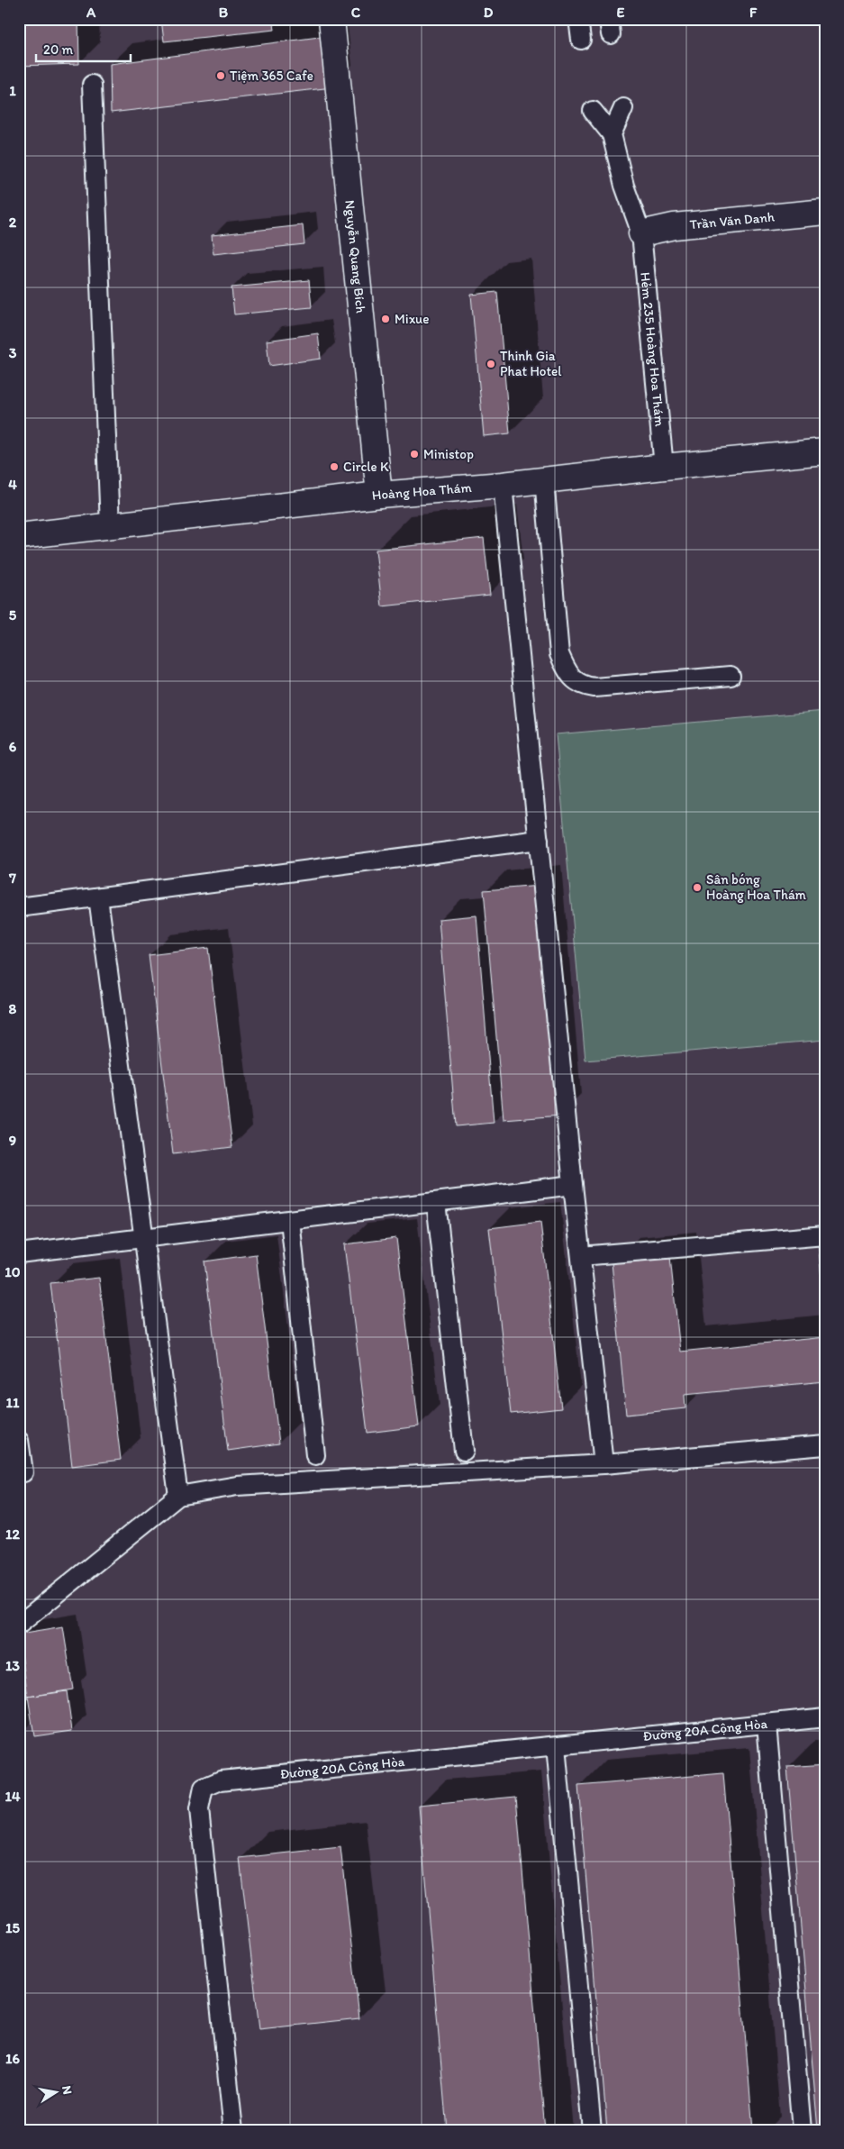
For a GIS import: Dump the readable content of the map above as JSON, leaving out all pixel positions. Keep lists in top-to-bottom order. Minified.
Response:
{"streets":{"main road":["Trần Văn Danh","Nguyễn Quang Bích","Hoàng Hoa Thám"],"lane":["Hẻm 235 Hoàng Hoa Thám","Đường 20A Cộng Hòa"]},"crossings":[["Trần Văn Danh","Hẻm 235 Hoàng Hoa Thám"],["Nguyễn Quang Bích","Hoàng Hoa Thám"],["Hẻm 235 Hoàng Hoa Thám","Hoàng Hoa Thám"]],"places":["Tiệm 365 Cafe","Mixue","Thinh Gia Phat Hotel","Ministop","Circle K","Sân bóng Hoàng Hoa Thám"],"scale_bar":"20 m","north":"right","grid":{"columns":["A","B","C","D","E","F"],"rows":["1","2","3","4","5","6","7","8","9","10","11","12","13","14","15","16"]}}
